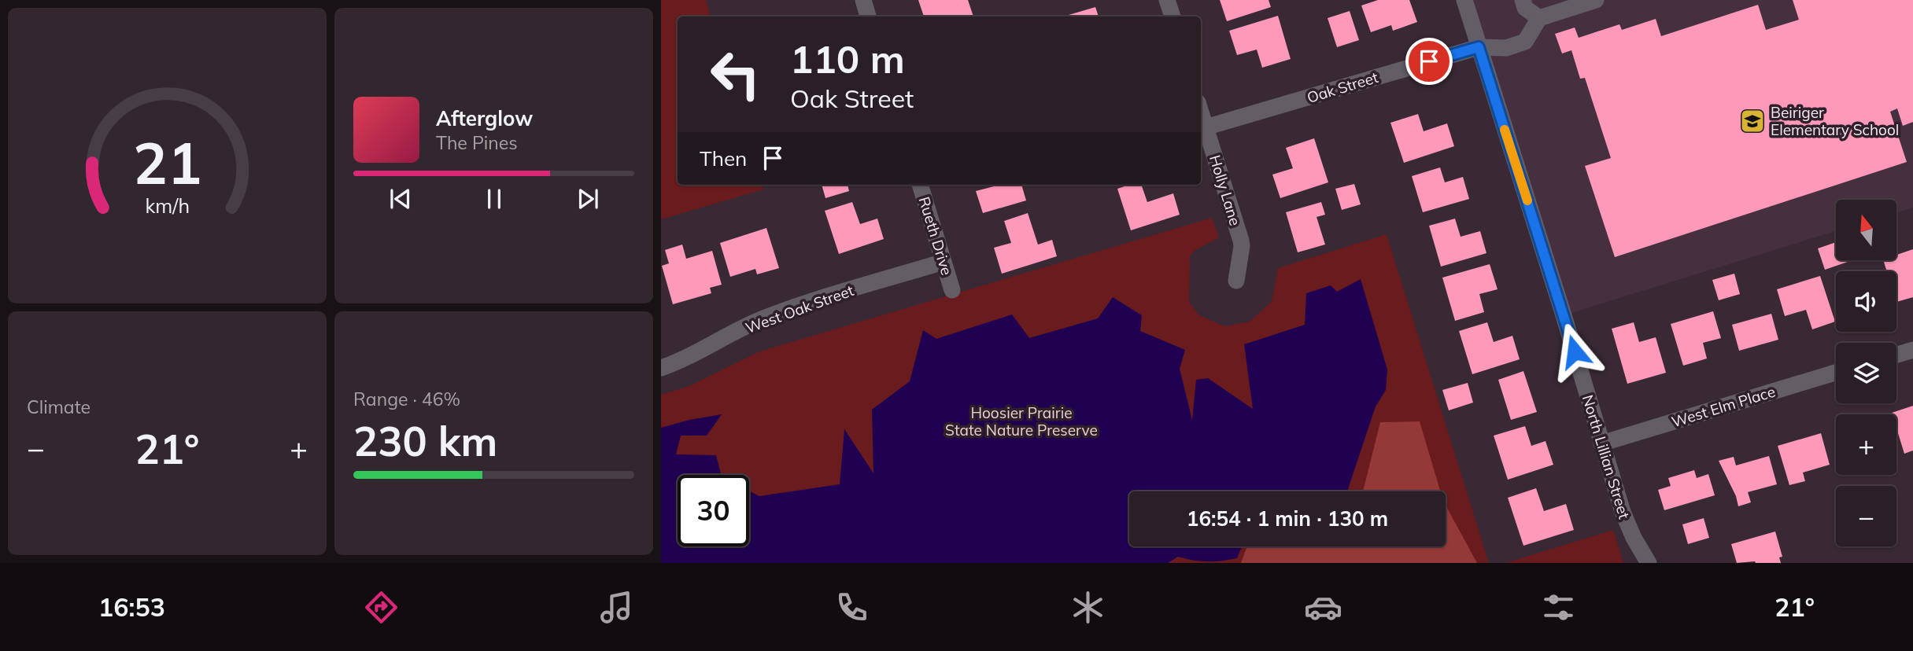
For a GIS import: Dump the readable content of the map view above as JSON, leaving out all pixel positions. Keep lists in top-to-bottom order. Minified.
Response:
{"streets":{"street":["Oak Street","Holly Lane","Rueth Drive","West Oak Street","West Elm Place","North Lillian Street"]},"crossings":[["Oak Street","Holly Lane"],["Oak Street","North Lillian Street"],["Rueth Drive","West Oak Street"],["West Elm Place","North Lillian Street"]],"parks":["Hoosier Prairie State Nature Preserve"],"places":{"school or university":["Beiriger Elementary School"]},"north":"top","page":{"turn":["110 m","Oak Street"],"song":["Afterglow","The Pines"],"then":"Then","map_buttons":["+","−"],"tile":["Climate",["Range · 46%","230 km"]],"heat":["−","21°","+"],"limit":"30","trip":"16:54 · 1 min · 130 m","tabs":["16:53","21°"],"gauge":["21","km/h"]}}
